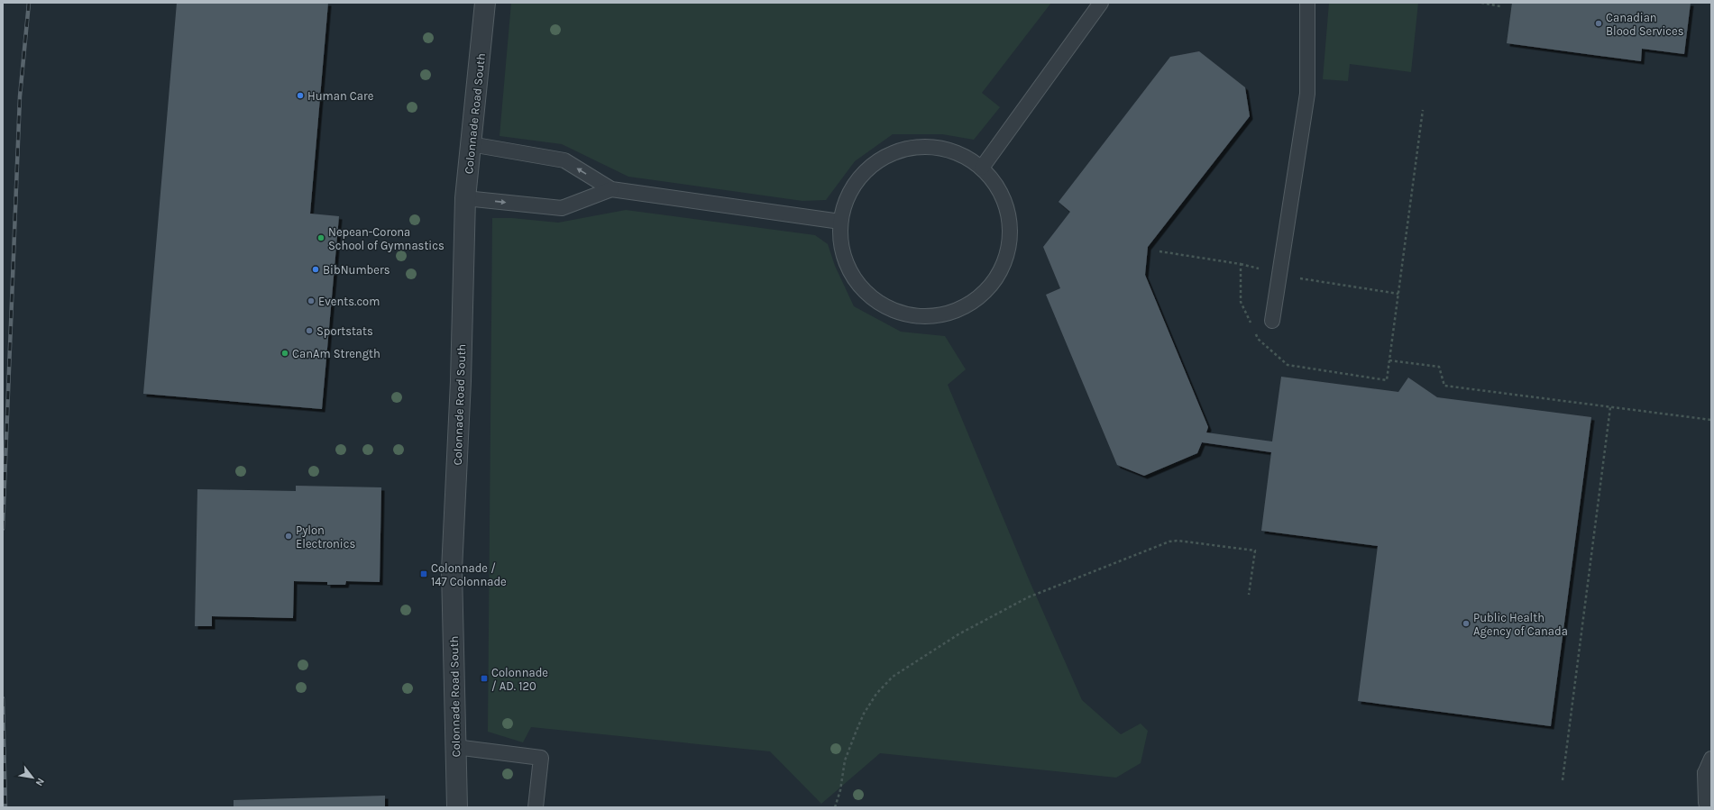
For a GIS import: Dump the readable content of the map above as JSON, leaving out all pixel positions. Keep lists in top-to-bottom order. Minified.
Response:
{"streets":{"street":["Colonnade Road South"]},"places":{"other":["Canadian Blood Services","Human Care","Nepean-Corona School of Gymnastics","BibNumbers","Events.com","Sportstats","CanAm Strength","Pylon Electronics","Public Health Agency of Canada"],"transit":["Colonnade / 147 Colonnade","Colonnade / AD. 120"]},"north":"bottom right"}
